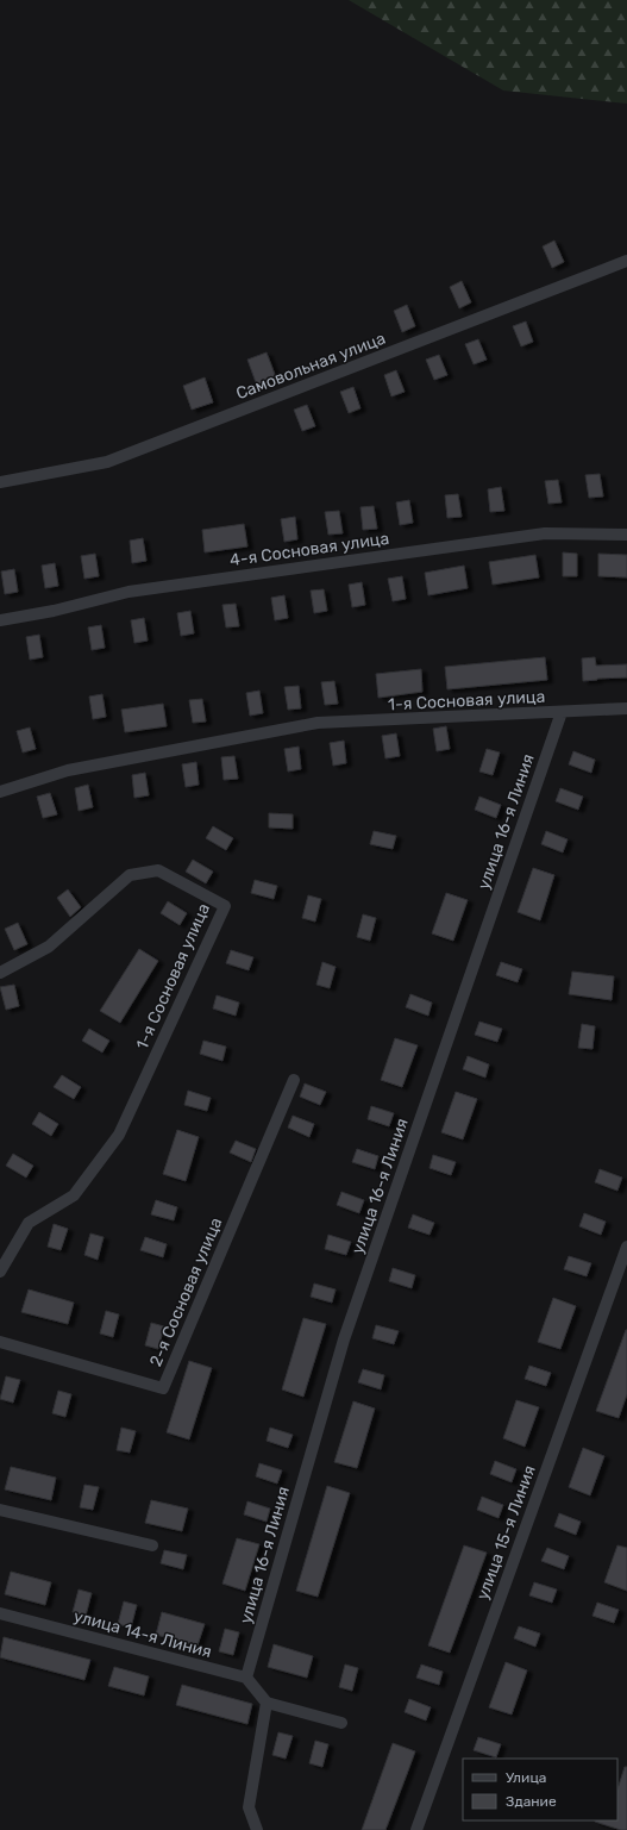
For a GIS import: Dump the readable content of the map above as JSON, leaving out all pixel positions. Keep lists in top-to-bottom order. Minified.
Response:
{"streets":{"street":["Самовольная улица","4-я Сосновая улица","1-я Сосновая улица","улица 16-я Линия","2-я Сосновая улица","улица 15-я Линия","улица 14-я Линия"]},"crossings":[["1-я Сосновая улица","улица 16-я Линия"],["улица 16-я Линия","улица 14-я Линия"]],"legend":["Улица","Здание"]}
